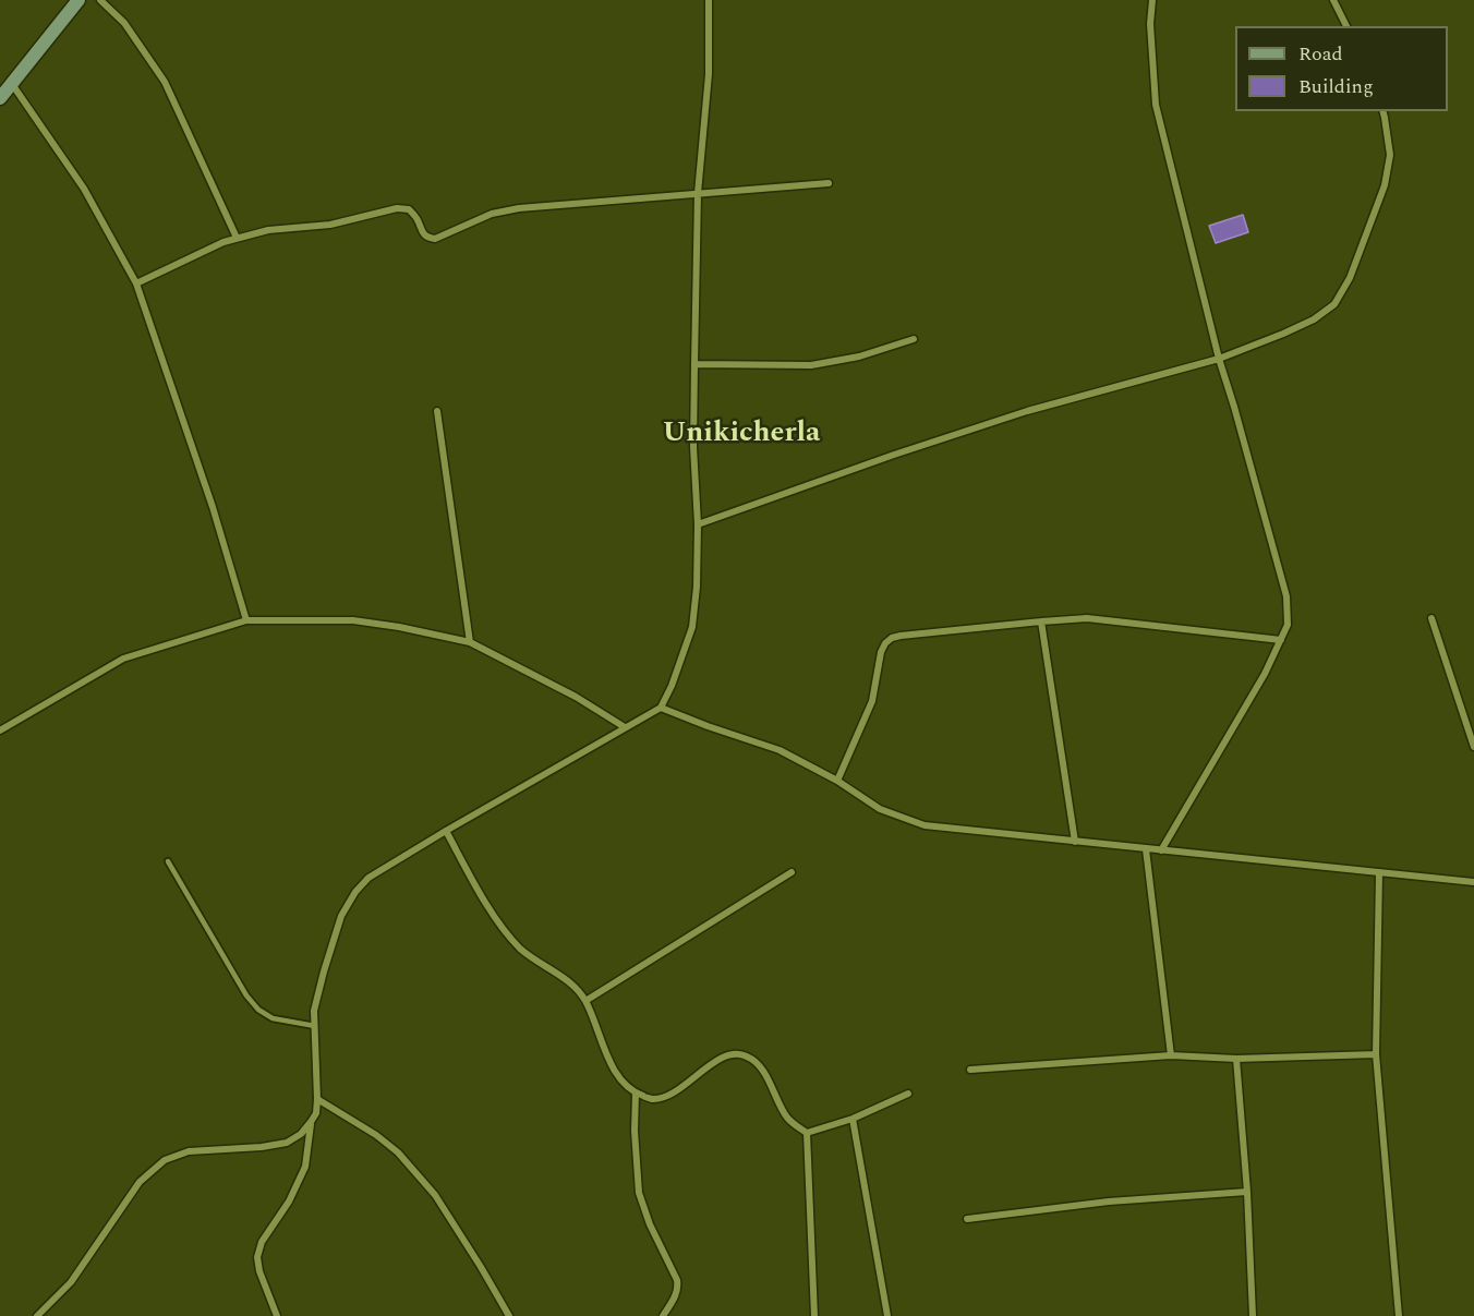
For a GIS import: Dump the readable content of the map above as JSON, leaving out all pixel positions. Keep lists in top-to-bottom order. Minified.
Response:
{"districts":["Unikicherla"],"legend":["Road","Building"]}
